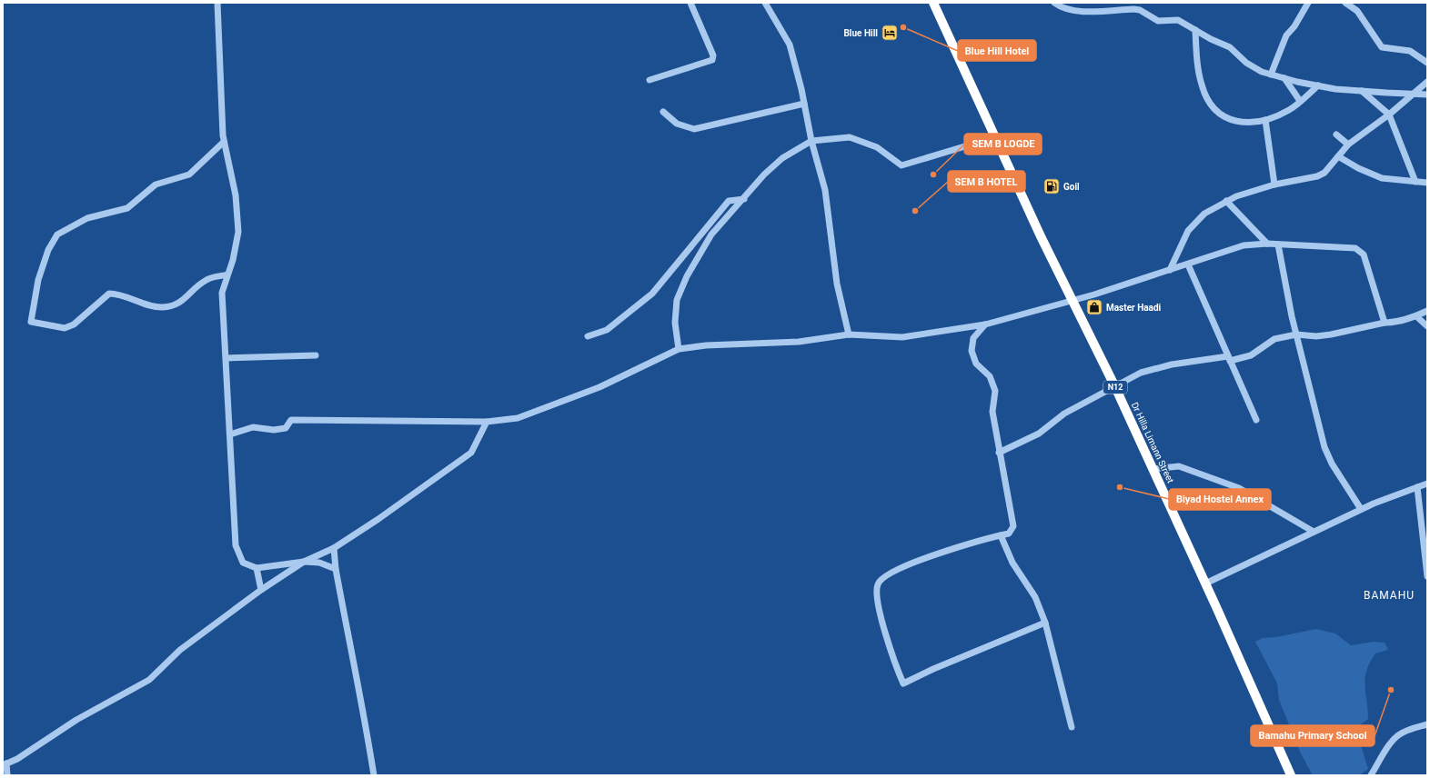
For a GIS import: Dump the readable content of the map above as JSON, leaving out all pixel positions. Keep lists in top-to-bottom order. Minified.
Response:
{"streets":{"highway":["N12","Dr Hilla Limann Street"]},"districts":["BAMAHU"],"places":{"other":["Blue Hill Hotel","SEM B LOGDE","SEM B HOTEL","Biyad Hostel Annex","Bamahu Primary School"],"hotel":["Blue Hill"],"fuel station":["Goil"],"shop":["Master Haadi"]}}
